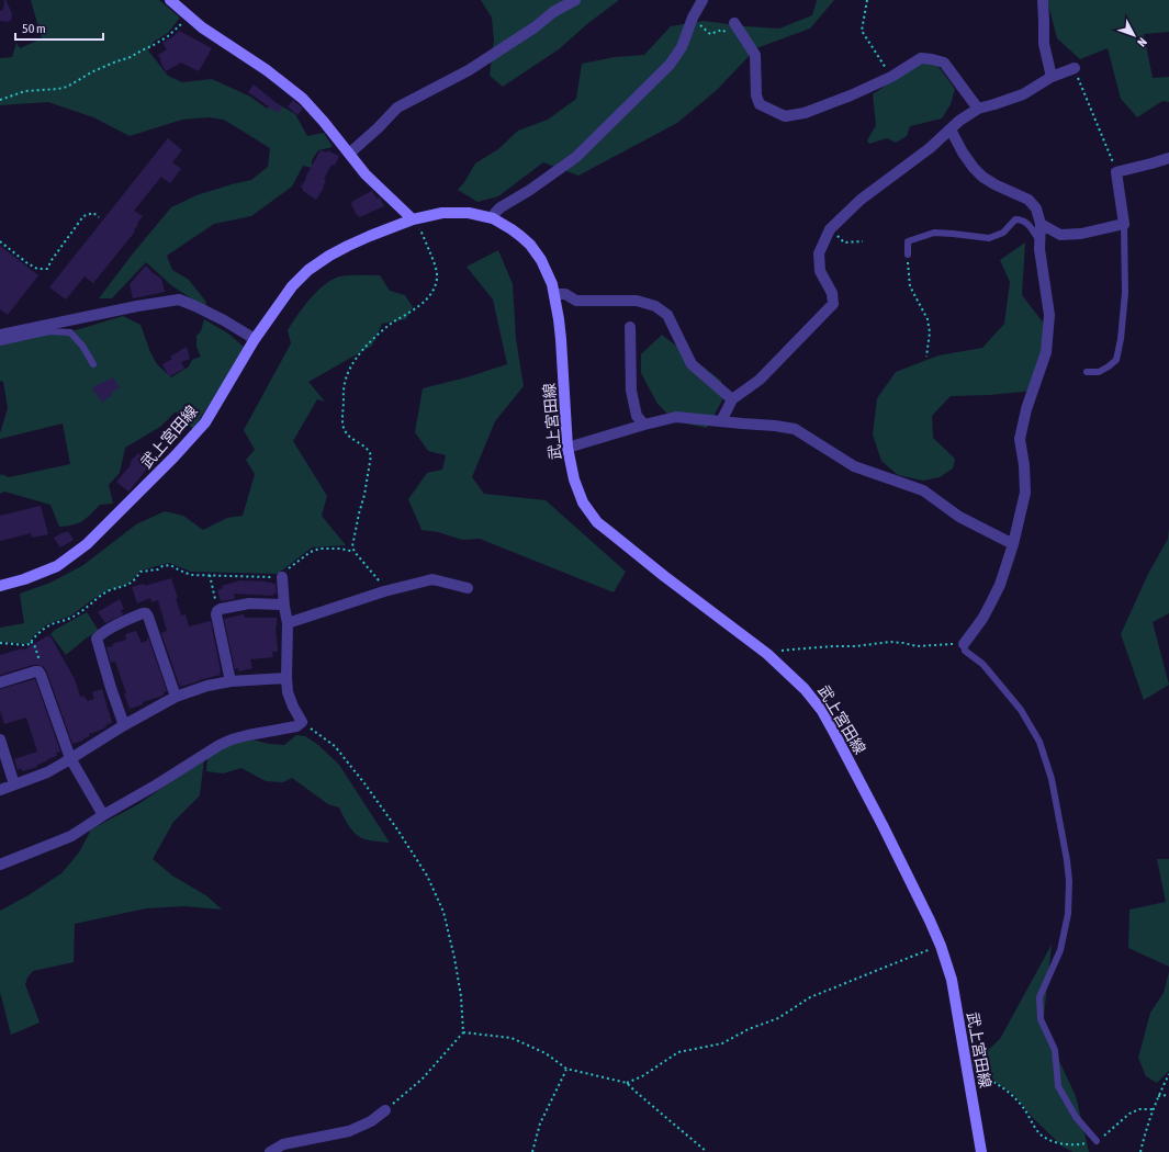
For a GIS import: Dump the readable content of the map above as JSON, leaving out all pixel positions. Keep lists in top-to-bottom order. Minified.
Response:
{"streets":{"main road":["武上宮田線"]},"scale_bar":"50 m","north":"bottom right"}
